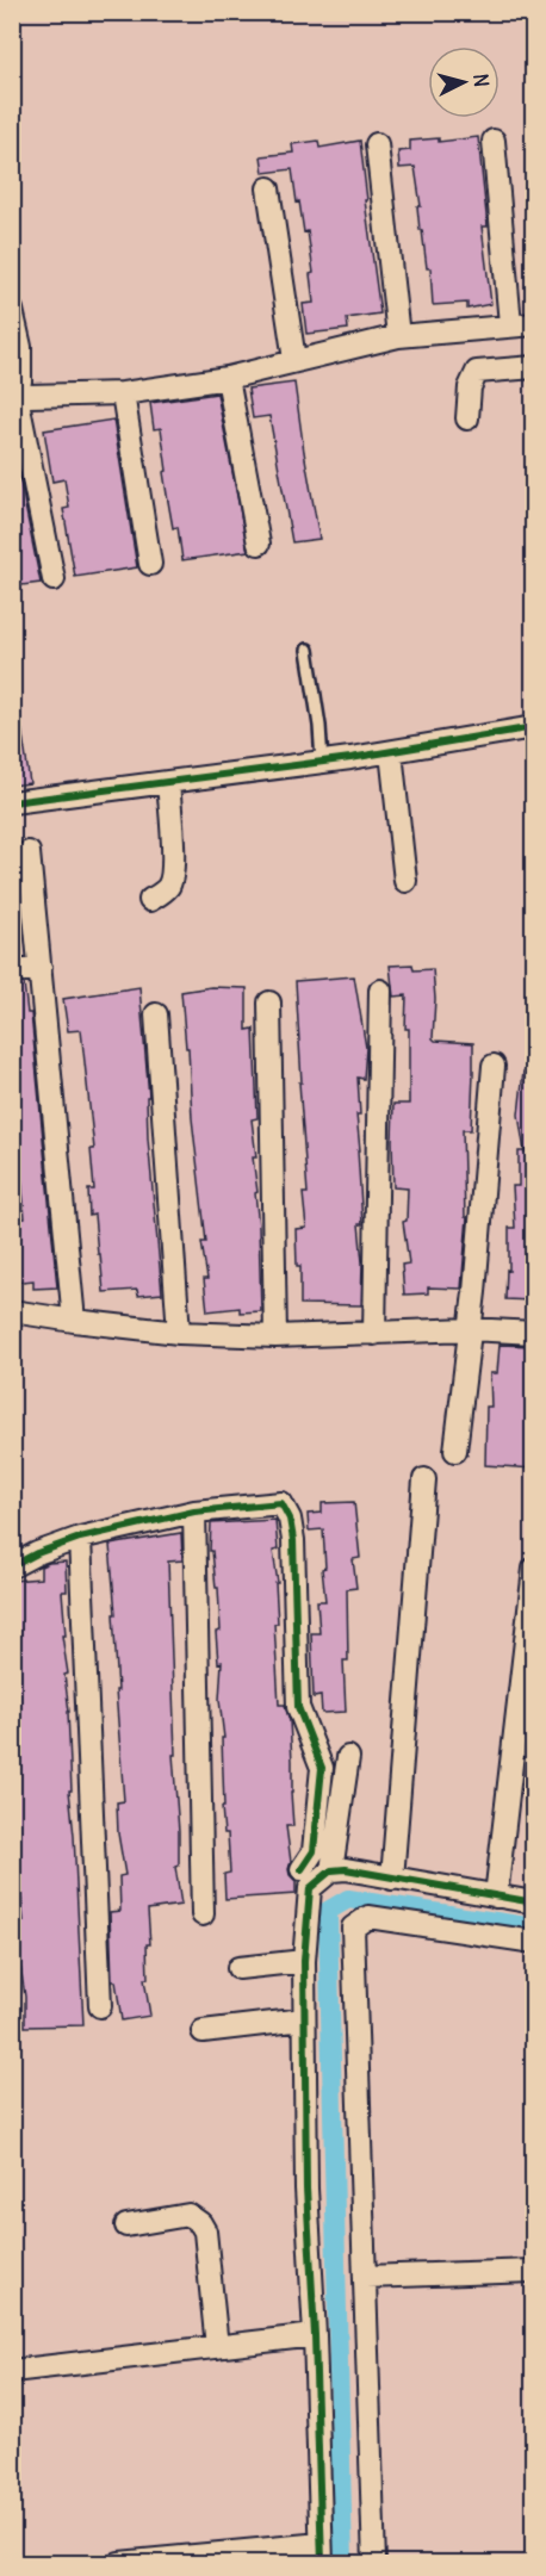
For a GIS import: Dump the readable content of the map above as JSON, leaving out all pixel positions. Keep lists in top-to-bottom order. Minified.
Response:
{"north":"right"}
